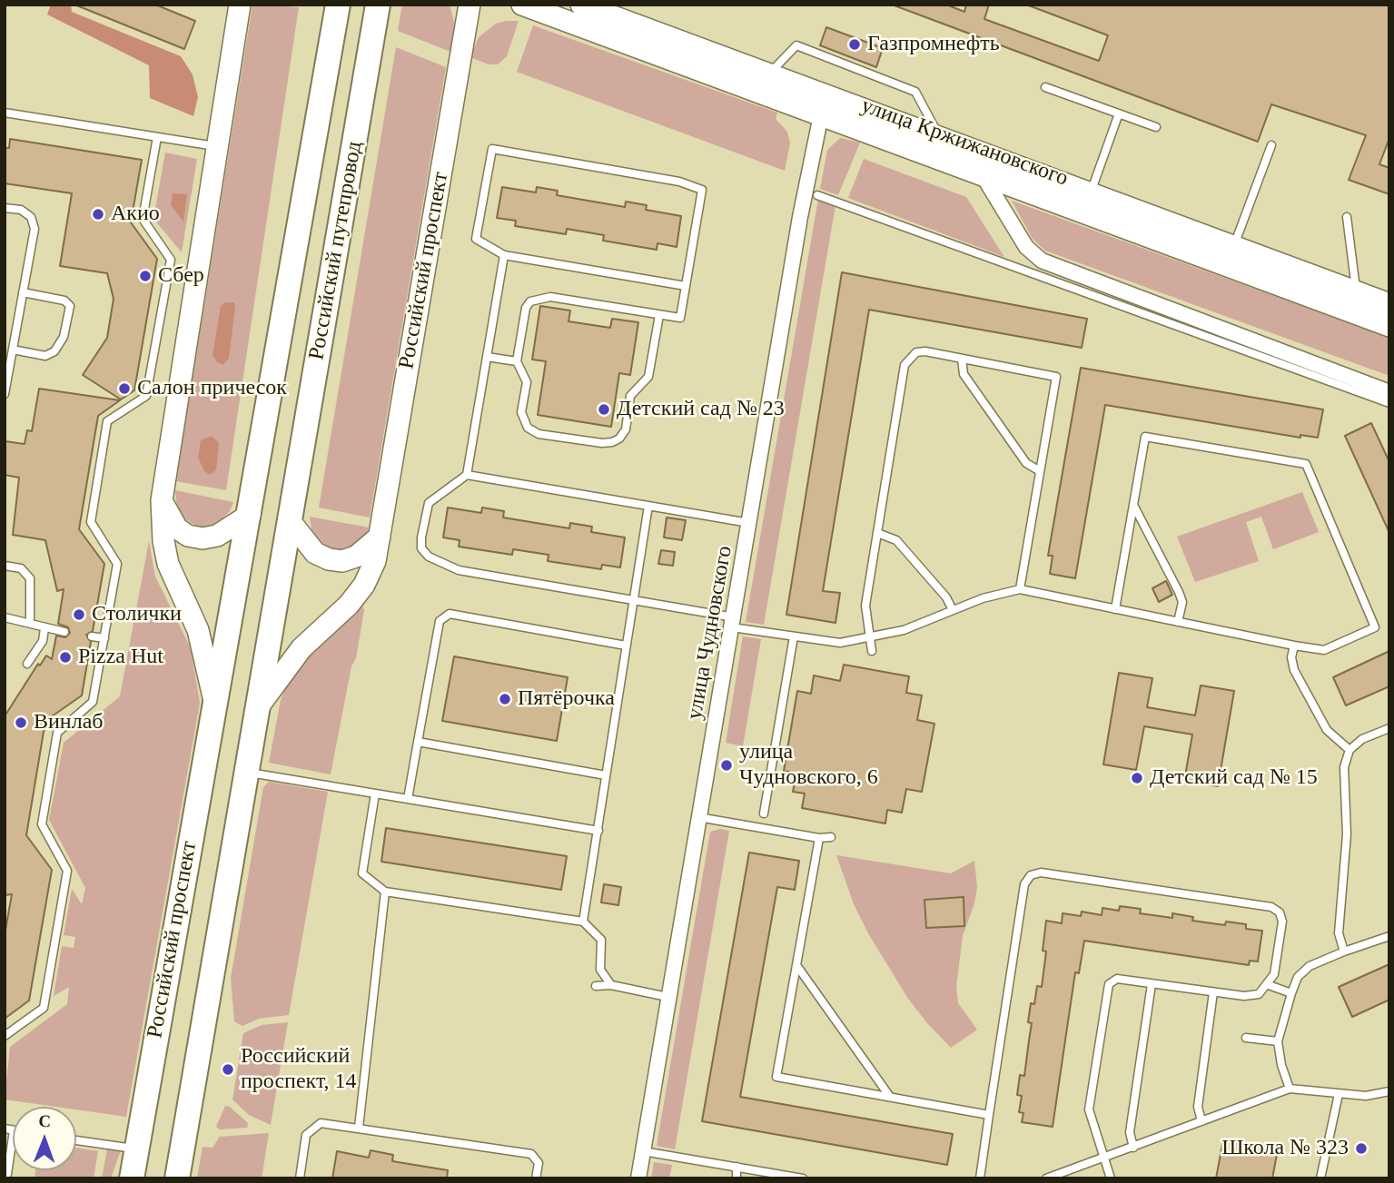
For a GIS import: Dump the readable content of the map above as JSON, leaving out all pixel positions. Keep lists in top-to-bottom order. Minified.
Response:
{"streets":{"main road":["Российский путепровод","Российский проспект"],"street":["улица Кржижановского","улица Чудновского"]},"crossings":[["улица Кржижановского","улица Чудновского"],["Российский путепровод","Российский проспект"]],"places":["Газпромнефть","Акио","Сбер","Салон причесок","Детский сад № 23","Столички","Pizza Hut","Пятёрочка","Винлаб","улица Чудновского, 6","Детский сад № 15","Российский проспект, 14","Школа № 323"],"north":"top"}
